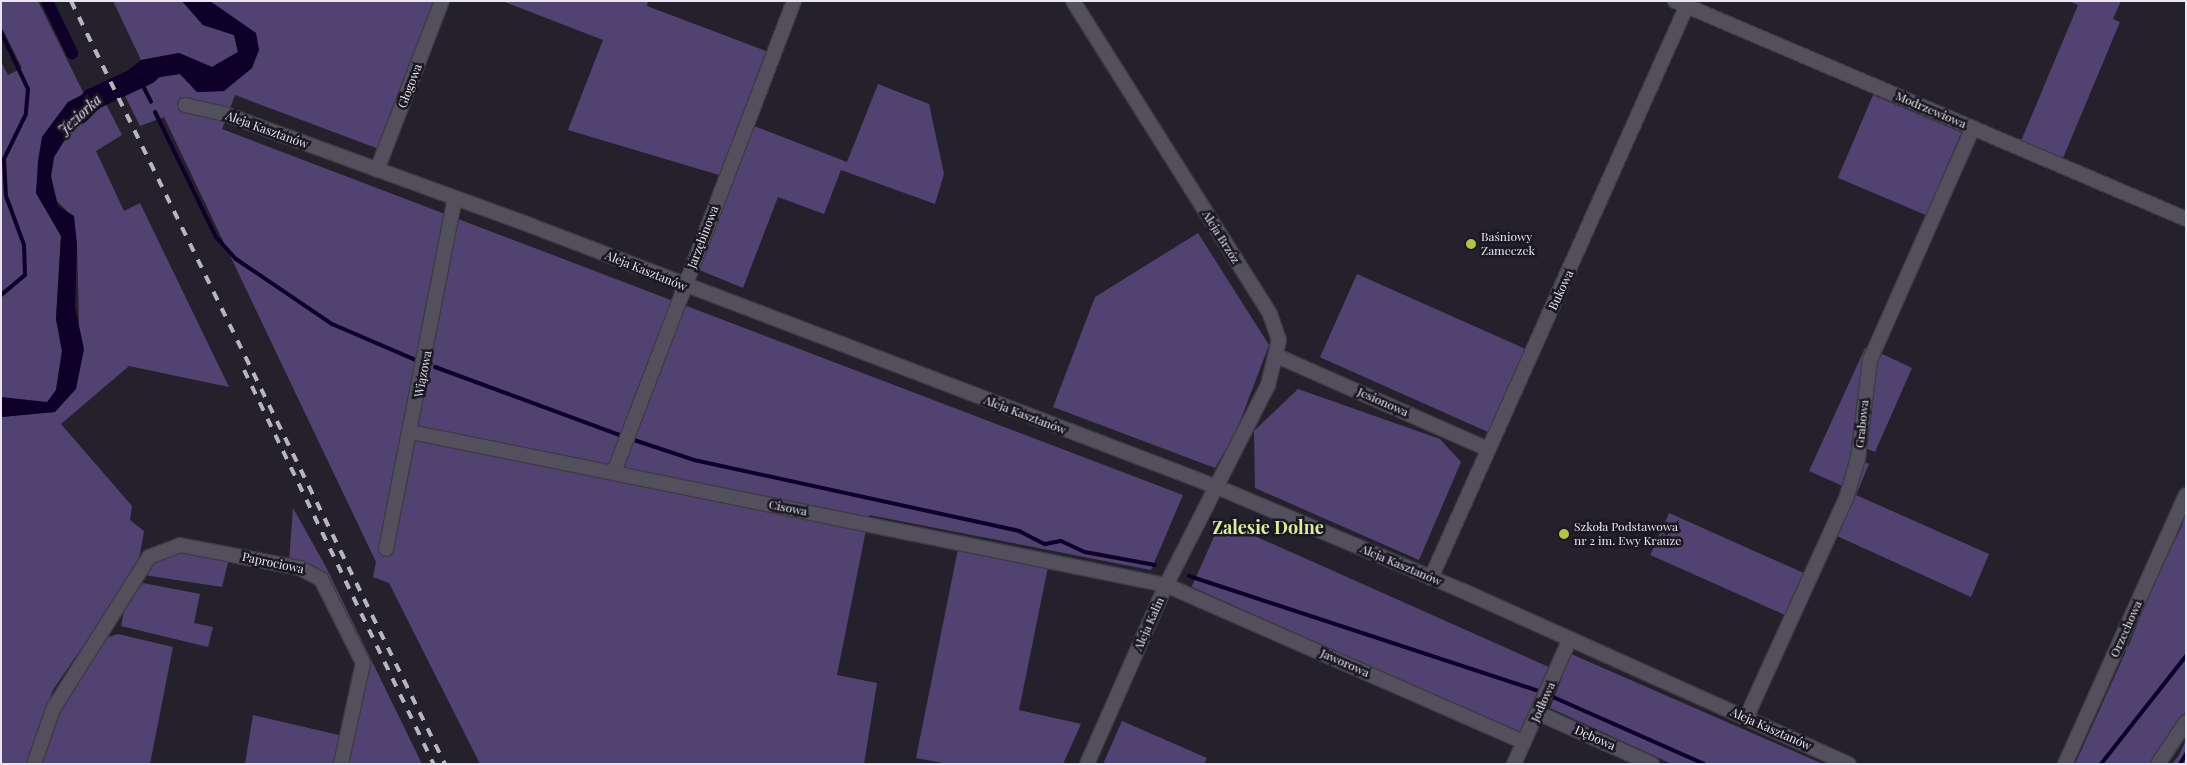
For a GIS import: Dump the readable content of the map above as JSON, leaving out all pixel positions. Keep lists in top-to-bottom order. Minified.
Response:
{"streets":{"street":["Głogowa","Modrzewiowa","Aleja Kasztanów","Jarzębinowa","Aleja Brzóz","Bukowa","Wiązowa","Jesionowa","Grabowa","Cisowa","Paprociowa","Aleja Kalin","Orzechowa","Jaworowa","Jodłowa","Dębowa"]},"crossings":[["Głogowa","Aleja Kasztanów"],["Modrzewiowa","Bukowa"],["Modrzewiowa","Grabowa"],["Aleja Kasztanów","Jarzębinowa"],["Aleja Kasztanów","Aleja Brzóz"],["Aleja Kasztanów","Bukowa"],["Aleja Kasztanów","Wiązowa"],["Aleja Kasztanów","Grabowa"],["Aleja Kasztanów","Aleja Kalin"],["Aleja Kasztanów","Jodłowa"],["Jarzębinowa","Cisowa"],["Aleja Brzóz","Jesionowa"],["Aleja Brzóz","Aleja Kalin"],["Bukowa","Jesionowa"],["Wiązowa","Cisowa"],["Cisowa","Aleja Kalin"],["Cisowa","Jaworowa"],["Aleja Kalin","Jaworowa"],["Jaworowa","Jodłowa"],["Jodłowa","Dębowa"]],"districts":["Zalesie Dolne"],"water":["Jeziorka"],"places":["Baśniowy Zameczek","Szkoła Podstawowa nr 2 im. Ewy Krauze"]}
